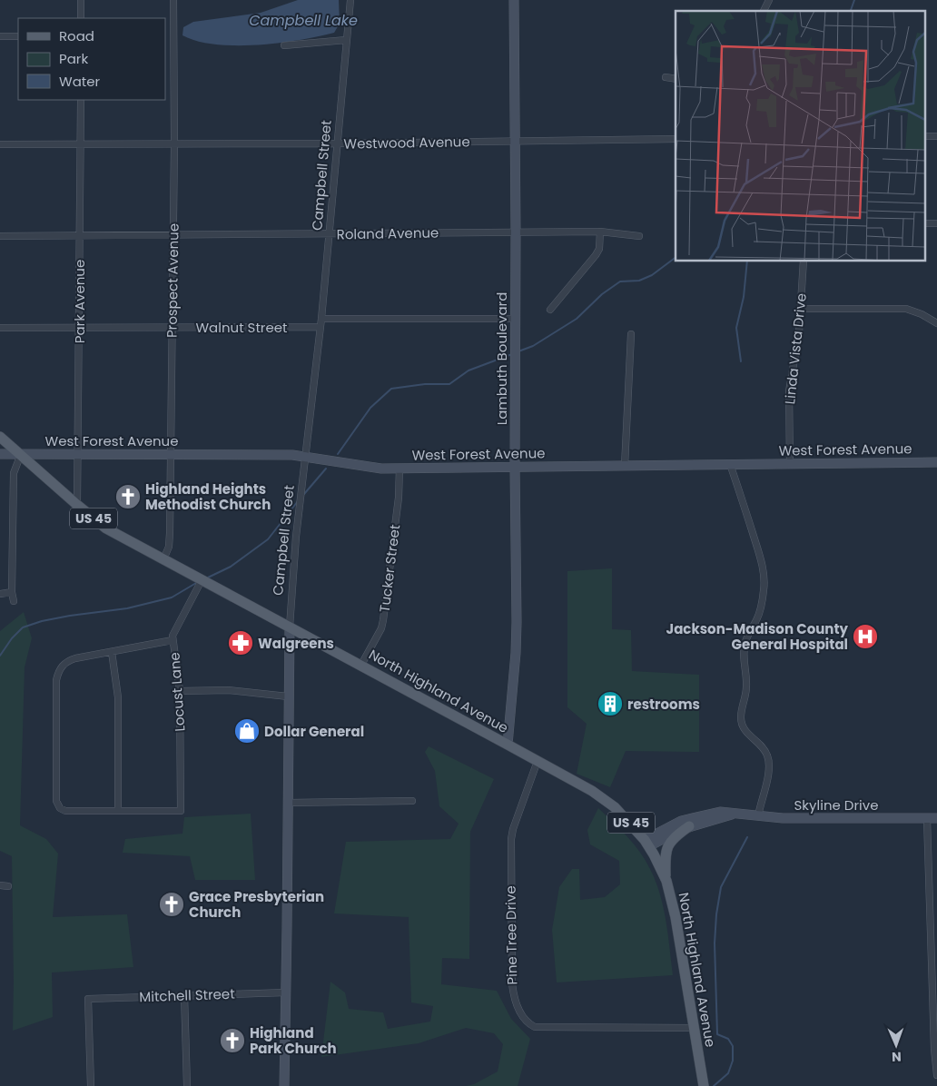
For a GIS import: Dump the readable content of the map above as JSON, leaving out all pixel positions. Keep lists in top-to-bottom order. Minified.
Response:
{"streets":{"main road":["Campbell Street","Lambuth Boulevard","West Forest Avenue","US 45","North Highland Avenue","Skyline Drive"],"street":["Westwood Avenue","Roland Avenue","Prospect Avenue","Park Avenue","Walnut Street","Linda Vista Drive","Tucker Street","Locust Lane","Pine Tree Drive","Mitchell Street"]},"crossings":[["Westwood Avenue","Campbell Street"],["Westwood Avenue","Prospect Avenue"],["Westwood Avenue","Park Avenue"],["Westwood Avenue","Lambuth Boulevard"],["Campbell Street","Roland Avenue"],["Campbell Street","Walnut Street"],["Campbell Street","West Forest Avenue"],["Campbell Street","North Highland Avenue"],["Campbell Street","Mitchell Street"],["Roland Avenue","Prospect Avenue"],["Roland Avenue","Park Avenue"],["Roland Avenue","Lambuth Boulevard"],["Prospect Avenue","Walnut Street"],["Prospect Avenue","West Forest Avenue"],["Prospect Avenue","North Highland Avenue"],["Park Avenue","Walnut Street"],["Park Avenue","West Forest Avenue"],["Park Avenue","North Highland Avenue"],["Linda Vista Drive","West Forest Avenue"],["Lambuth Boulevard","West Forest Avenue"],["Lambuth Boulevard","North Highland Avenue"],["West Forest Avenue","Tucker Street"],["West Forest Avenue","North Highland Avenue"],["Tucker Street","North Highland Avenue"],["North Highland Avenue","Locust Lane"],["North Highland Avenue","Skyline Drive"],["North Highland Avenue","Pine Tree Drive"]],"water":["Campbell Lake"],"places":{"church":["Highland Heights Methodist Church","Grace Presbyterian Church","Highland Park Church"],"hospital":["Jackson-Madison County General Hospital"],"pharmacy":["Walgreens"],"building":["restrooms"],"shop":["Dollar General"]},"legend":["Road","Park","Water"],"north":"bottom"}
